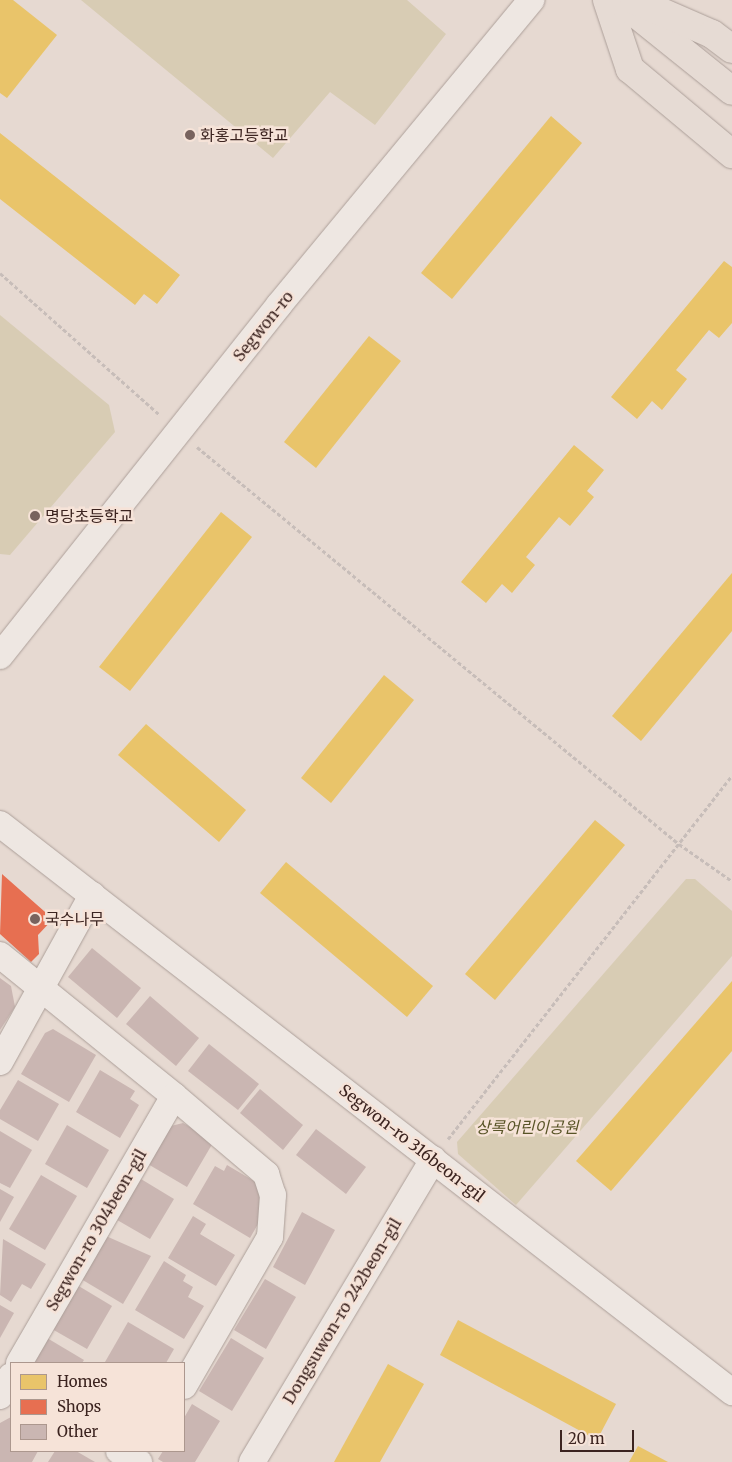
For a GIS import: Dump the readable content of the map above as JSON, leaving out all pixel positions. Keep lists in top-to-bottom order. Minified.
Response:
{"streets":{"street":["Segwon-ro","Segwon-ro 316beon-gil","Segwon-ro 304beon-gil","Dongsuwon-ro 242beon-gil"]},"crossings":[["Segwon-ro 316beon-gil","Dongsuwon-ro 242beon-gil"]],"parks":["상록어린이공원"],"places":["화홍고등학교","명당초등학교","국수나무"],"legend":["Homes","Shops","Other"],"scale_bar":"20 m"}
